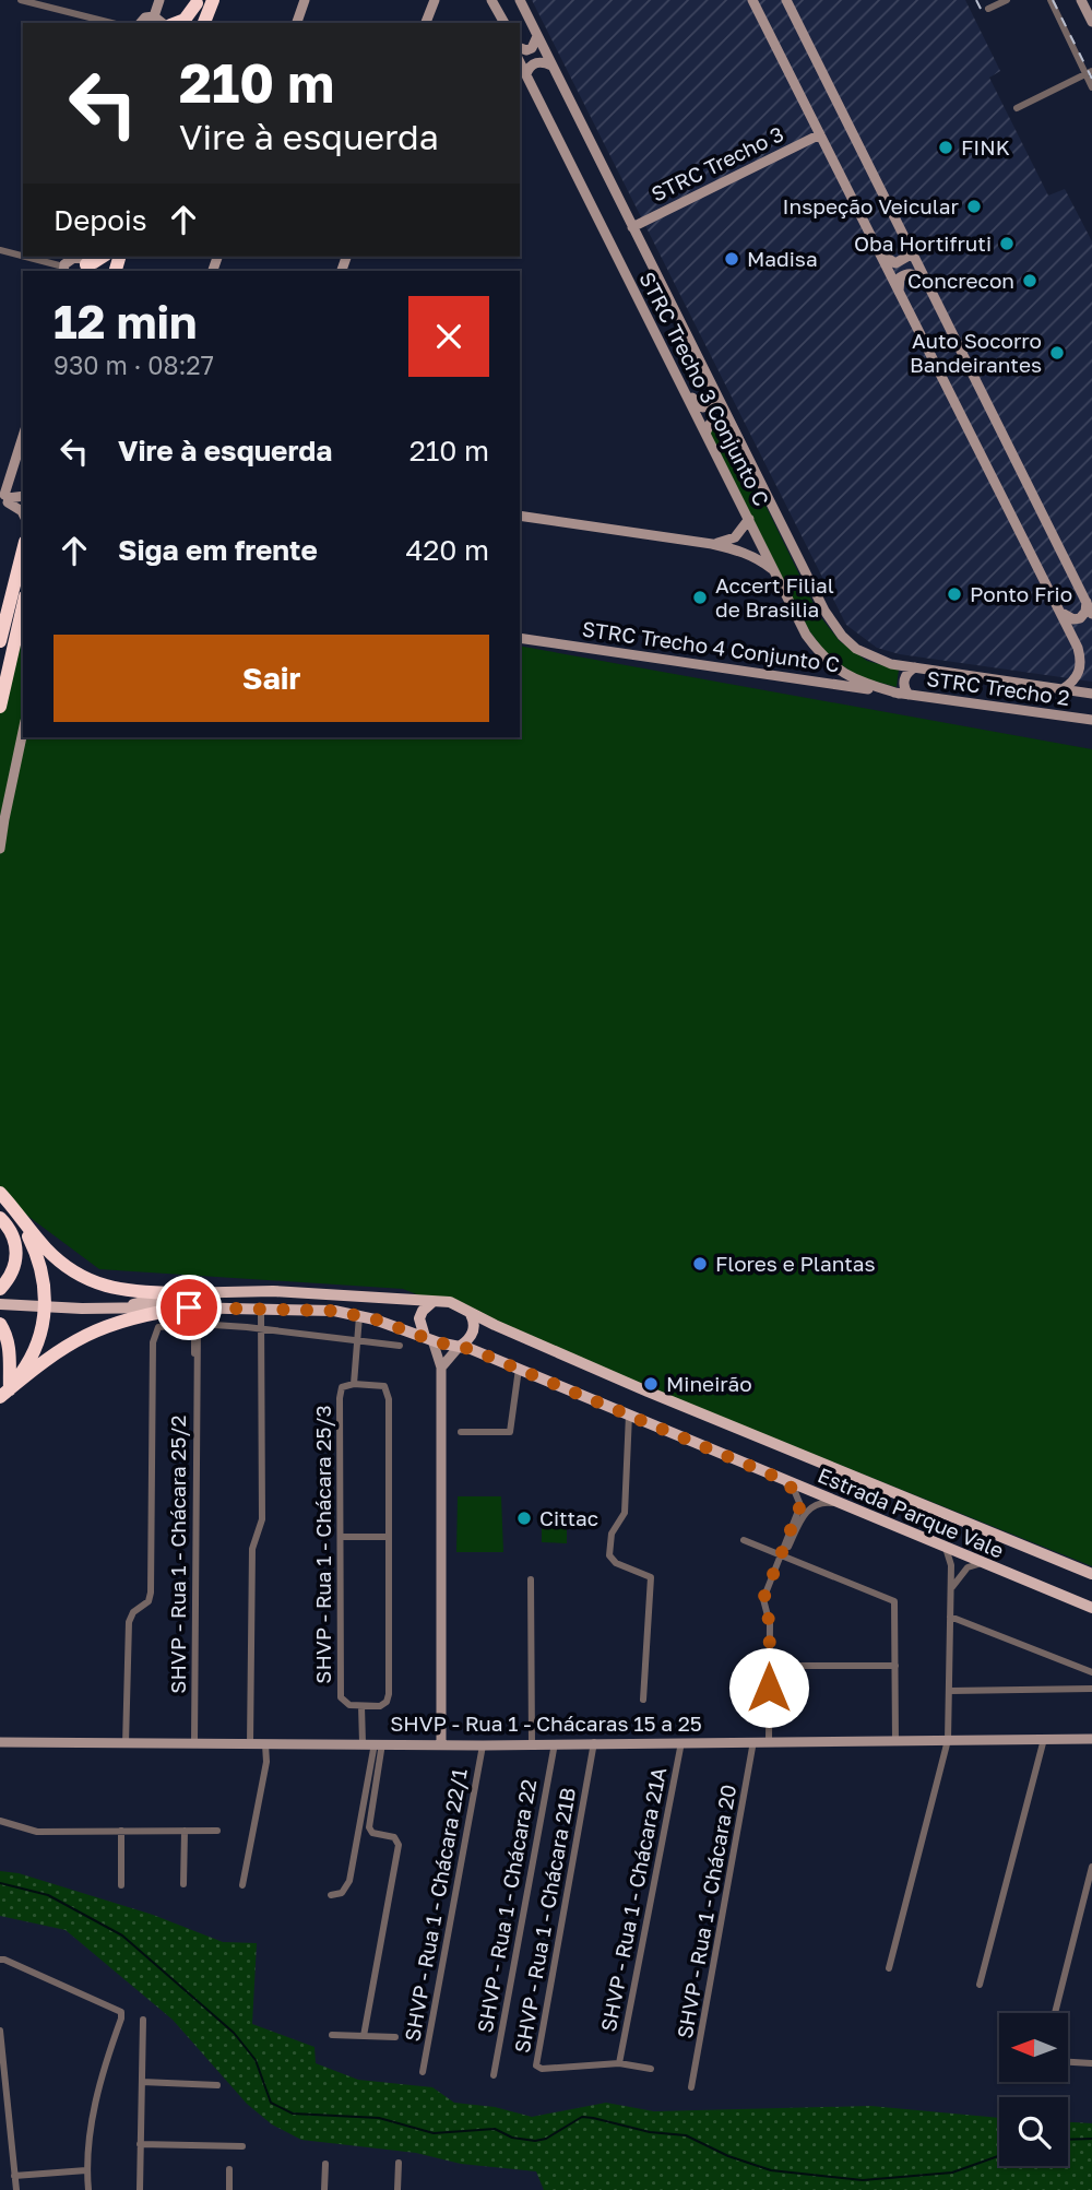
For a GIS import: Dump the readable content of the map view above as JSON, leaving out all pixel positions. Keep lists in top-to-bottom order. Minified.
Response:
{"streets":{"main road":["Estrada Parque Vale"],"street":["STRC Trecho 3","STRC Trecho 3 Conjunto C","STRC Trecho 4 Conjunto C","STRC Trecho 2","SHVP - Rua 1 - Chácara 25/3","SHVP - Rua 1 - Chácara 25/2","SHVP - Rua 1 - Chácaras 15 a 25","SHVP - Rua 1 - Chácara 21A","SHVP - Rua 1 - Chácara 22/1","SHVP - Rua 1 - Chácara 22","SHVP - Rua 1 - Chácara 20","SHVP - Rua 1 - Chácara 21B"]},"crossings":[["STRC Trecho 3","STRC Trecho 3 Conjunto C"],["STRC Trecho 3 Conjunto C","STRC Trecho 4 Conjunto C"],["STRC Trecho 3 Conjunto C","STRC Trecho 2"],["STRC Trecho 4 Conjunto C","STRC Trecho 2"],["SHVP - Rua 1 - Chácara 25/2","SHVP - Rua 1 - Chácaras 15 a 25"],["SHVP - Rua 1 - Chácaras 15 a 25","SHVP - Rua 1 - Chácara 21A"],["SHVP - Rua 1 - Chácaras 15 a 25","SHVP - Rua 1 - Chácara 22/1"],["SHVP - Rua 1 - Chácaras 15 a 25","SHVP - Rua 1 - Chácara 22"],["SHVP - Rua 1 - Chácaras 15 a 25","SHVP - Rua 1 - Chácara 20"],["SHVP - Rua 1 - Chácaras 15 a 25","SHVP - Rua 1 - Chácara 21B"],["SHVP - Rua 1 - Chácara 21A","SHVP - Rua 1 - Chácara 21B"]],"places":["FINK","Inspeção Veicular","Oba Hortifruti","Madisa","Concrecon","Auto Socorro Bandeirantes","Ponto Frio","Accert Filial de Brasilia","Flores e Plantas","Mineirão","Cittac"],"north":"left","page":{"turn":["210 m","Vire à esquerda"],"then":"Depois","heading":["12 min","930 m · 08:27"],"list":[{"name":"Vire à esquerda","value":"210 m"},{"name":"Siga em frente","value":"420 m"}],"buttons":"Sair"}}
